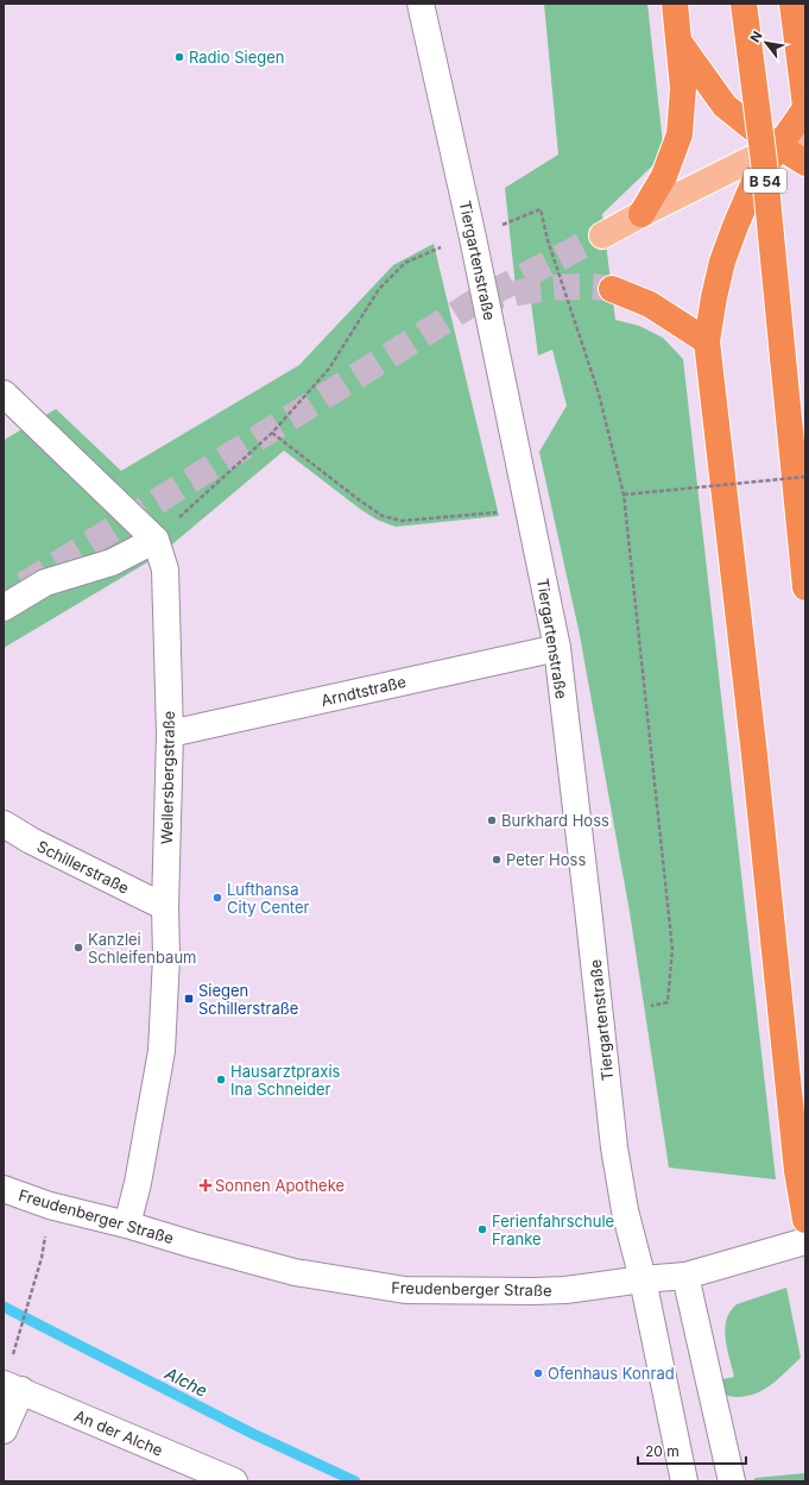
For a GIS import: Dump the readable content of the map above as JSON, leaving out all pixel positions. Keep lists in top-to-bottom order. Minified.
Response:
{"streets":{"highway":["B 54"],"street":["Tiergartenstraße","Arndtstraße","Wellersbergstraße","Schillerstraße","Freudenberger Straße","An der Alche"]},"crossings":[["Tiergartenstraße","Arndtstraße"],["Tiergartenstraße","Freudenberger Straße"],["Arndtstraße","Wellersbergstraße"],["Wellersbergstraße","Schillerstraße"],["Wellersbergstraße","Freudenberger Straße"]],"water":["Alche"],"places":{"other":["Radio Siegen","Burkhard Hoss","Peter Hoss","Lufthansa City Center","Kanzlei Schleifenbaum","Hausarztpraxis Ina Schneider","Ferienfahrschule Franke","Ofenhaus Konrad"],"transit":["Siegen Schillerstraße"],"health":["Sonnen Apotheke"]},"scale_bar":"20 m","north":"top left"}
